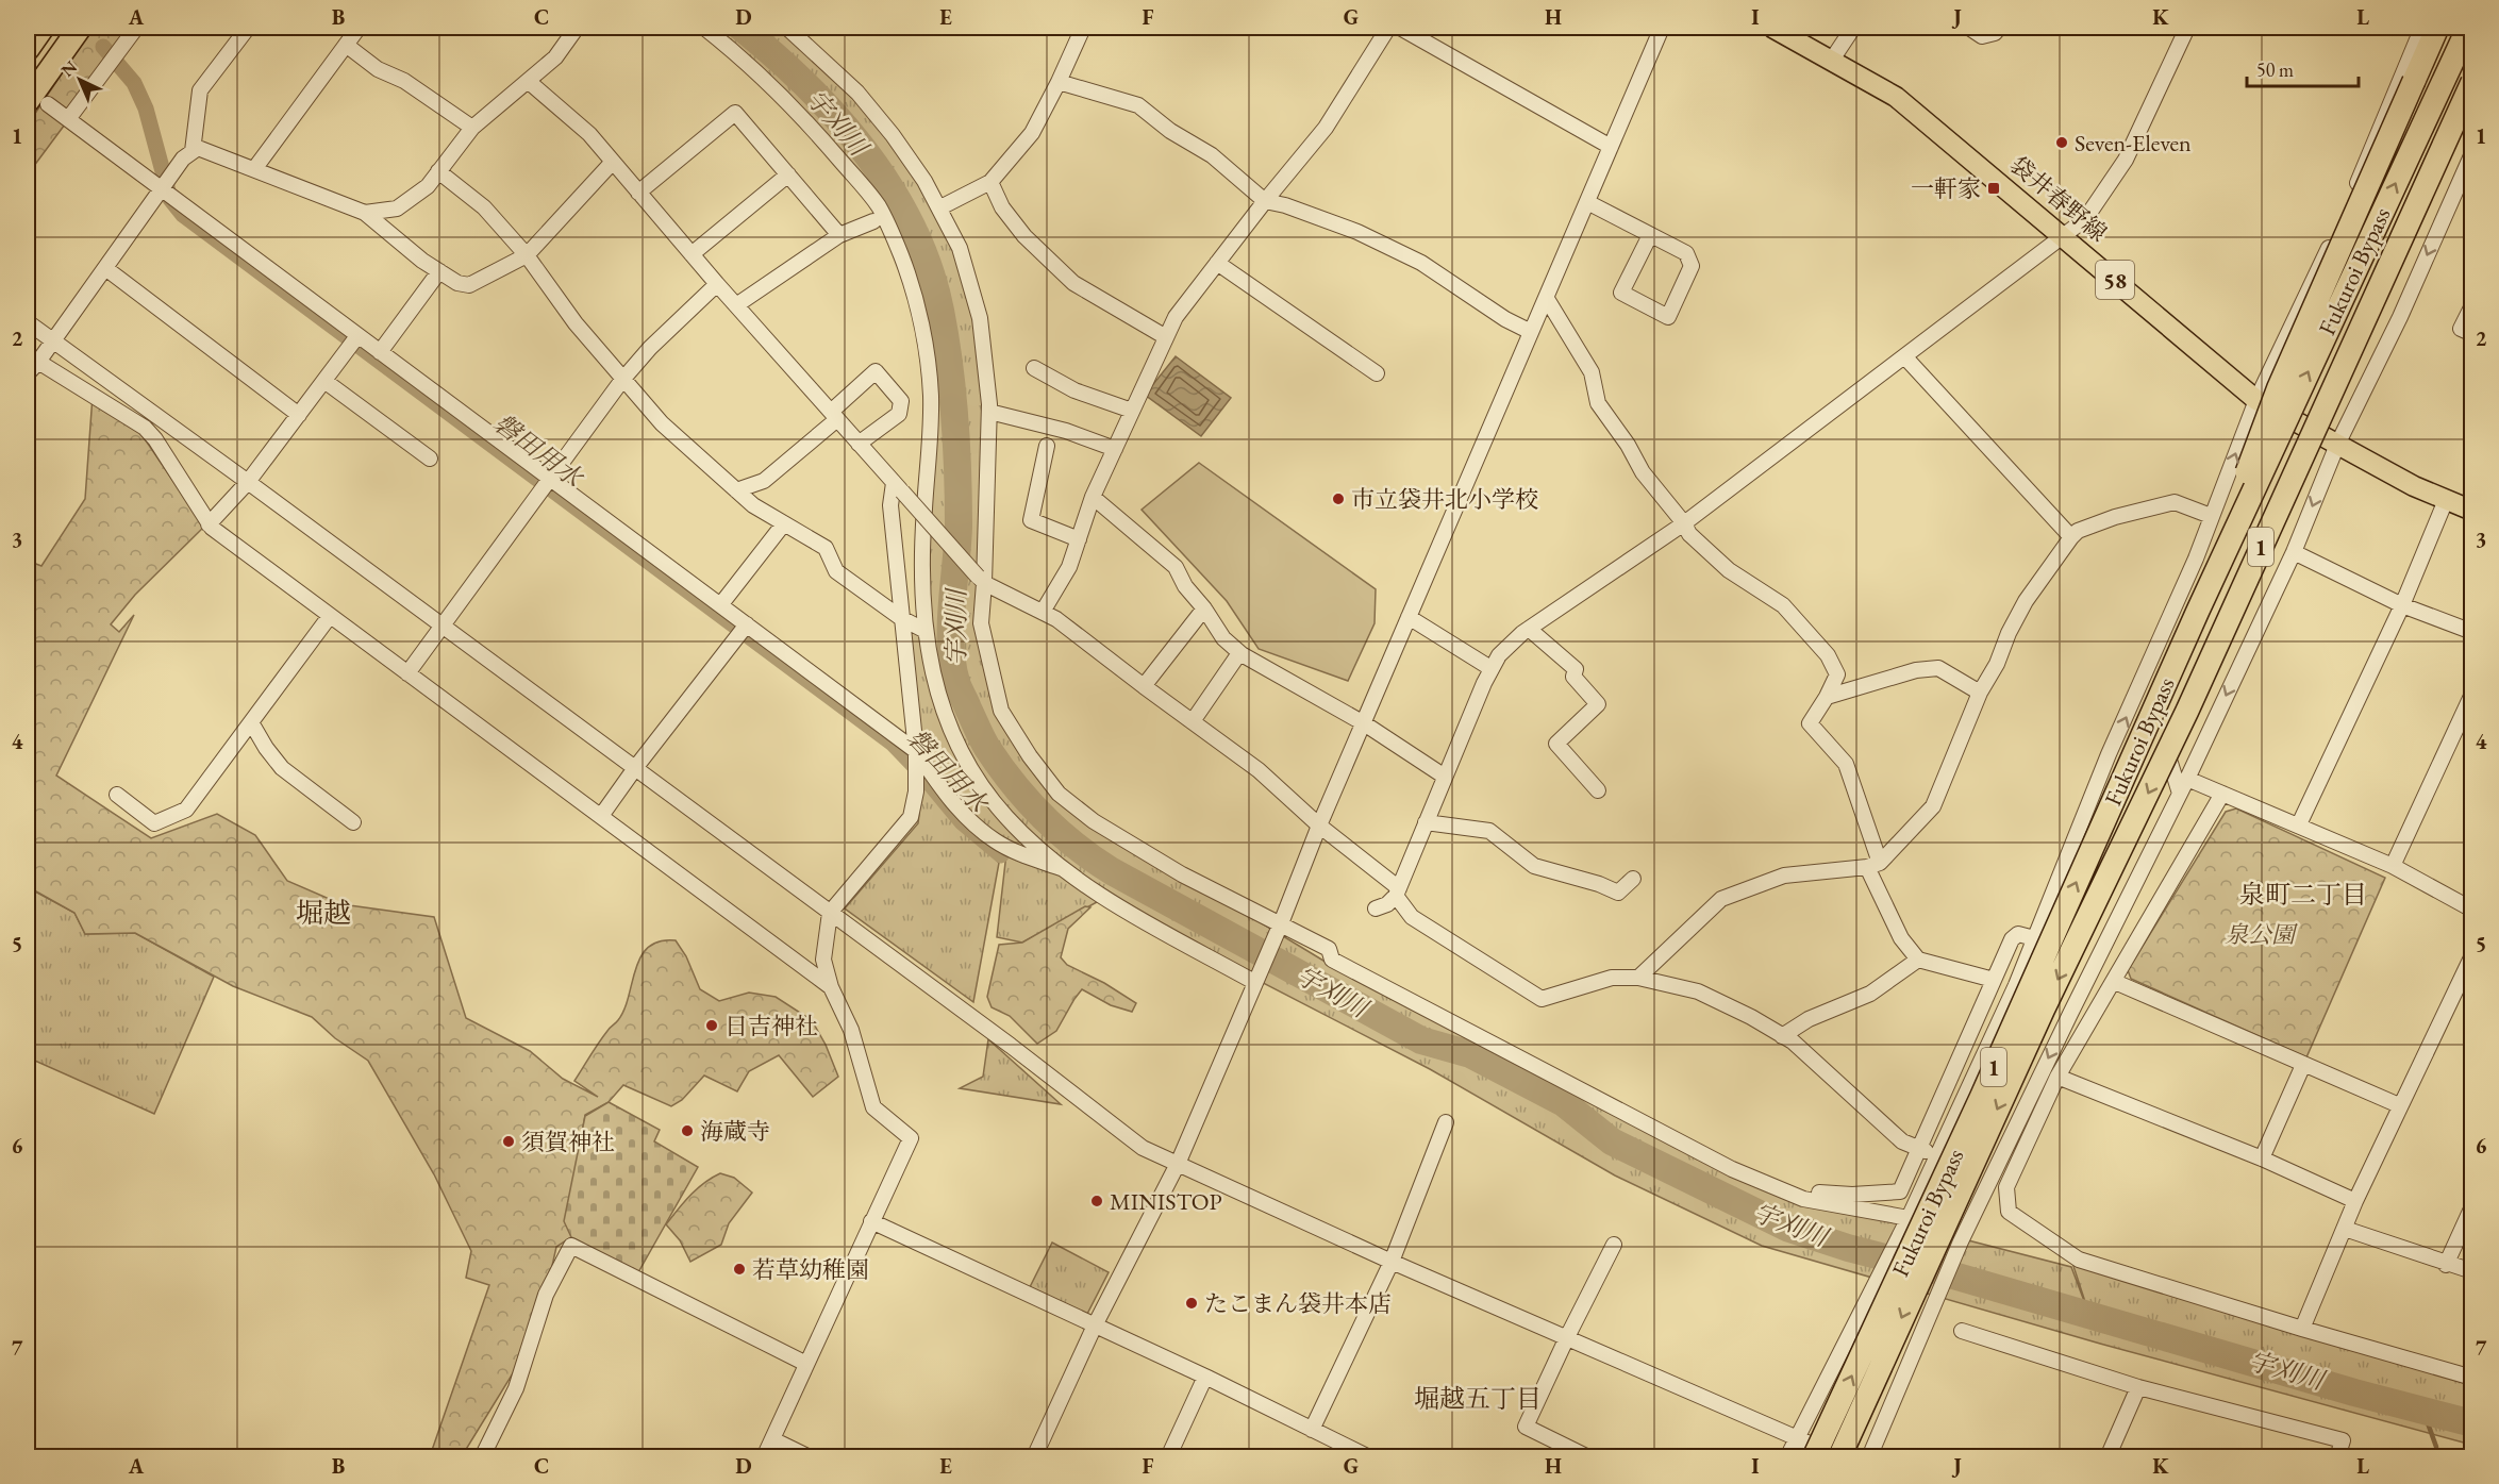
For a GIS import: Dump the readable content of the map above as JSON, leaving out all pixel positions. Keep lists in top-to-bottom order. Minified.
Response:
{"streets":{"highway":["Fukuroi Bypass","1"],"main road":["袋井春野線","58"]},"districts":["泉町二丁目","堀越","堀越五丁目"],"water":["宇刈川","磐田用水"],"parks":["泉公園"],"places":{"other":["Seven-Eleven","市立袋井北小学校","日吉神社","海蔵寺","須賀神社","MINISTOP","若草幼稚園","たこまん袋井本店"],"transit":["一軒家"]},"scale_bar":"50 m","north":"top left","grid":{"columns":["A","B","C","D","E","F","G","H","I","J","K","L"],"rows":["1","2","3","4","5","6","7"]}}
